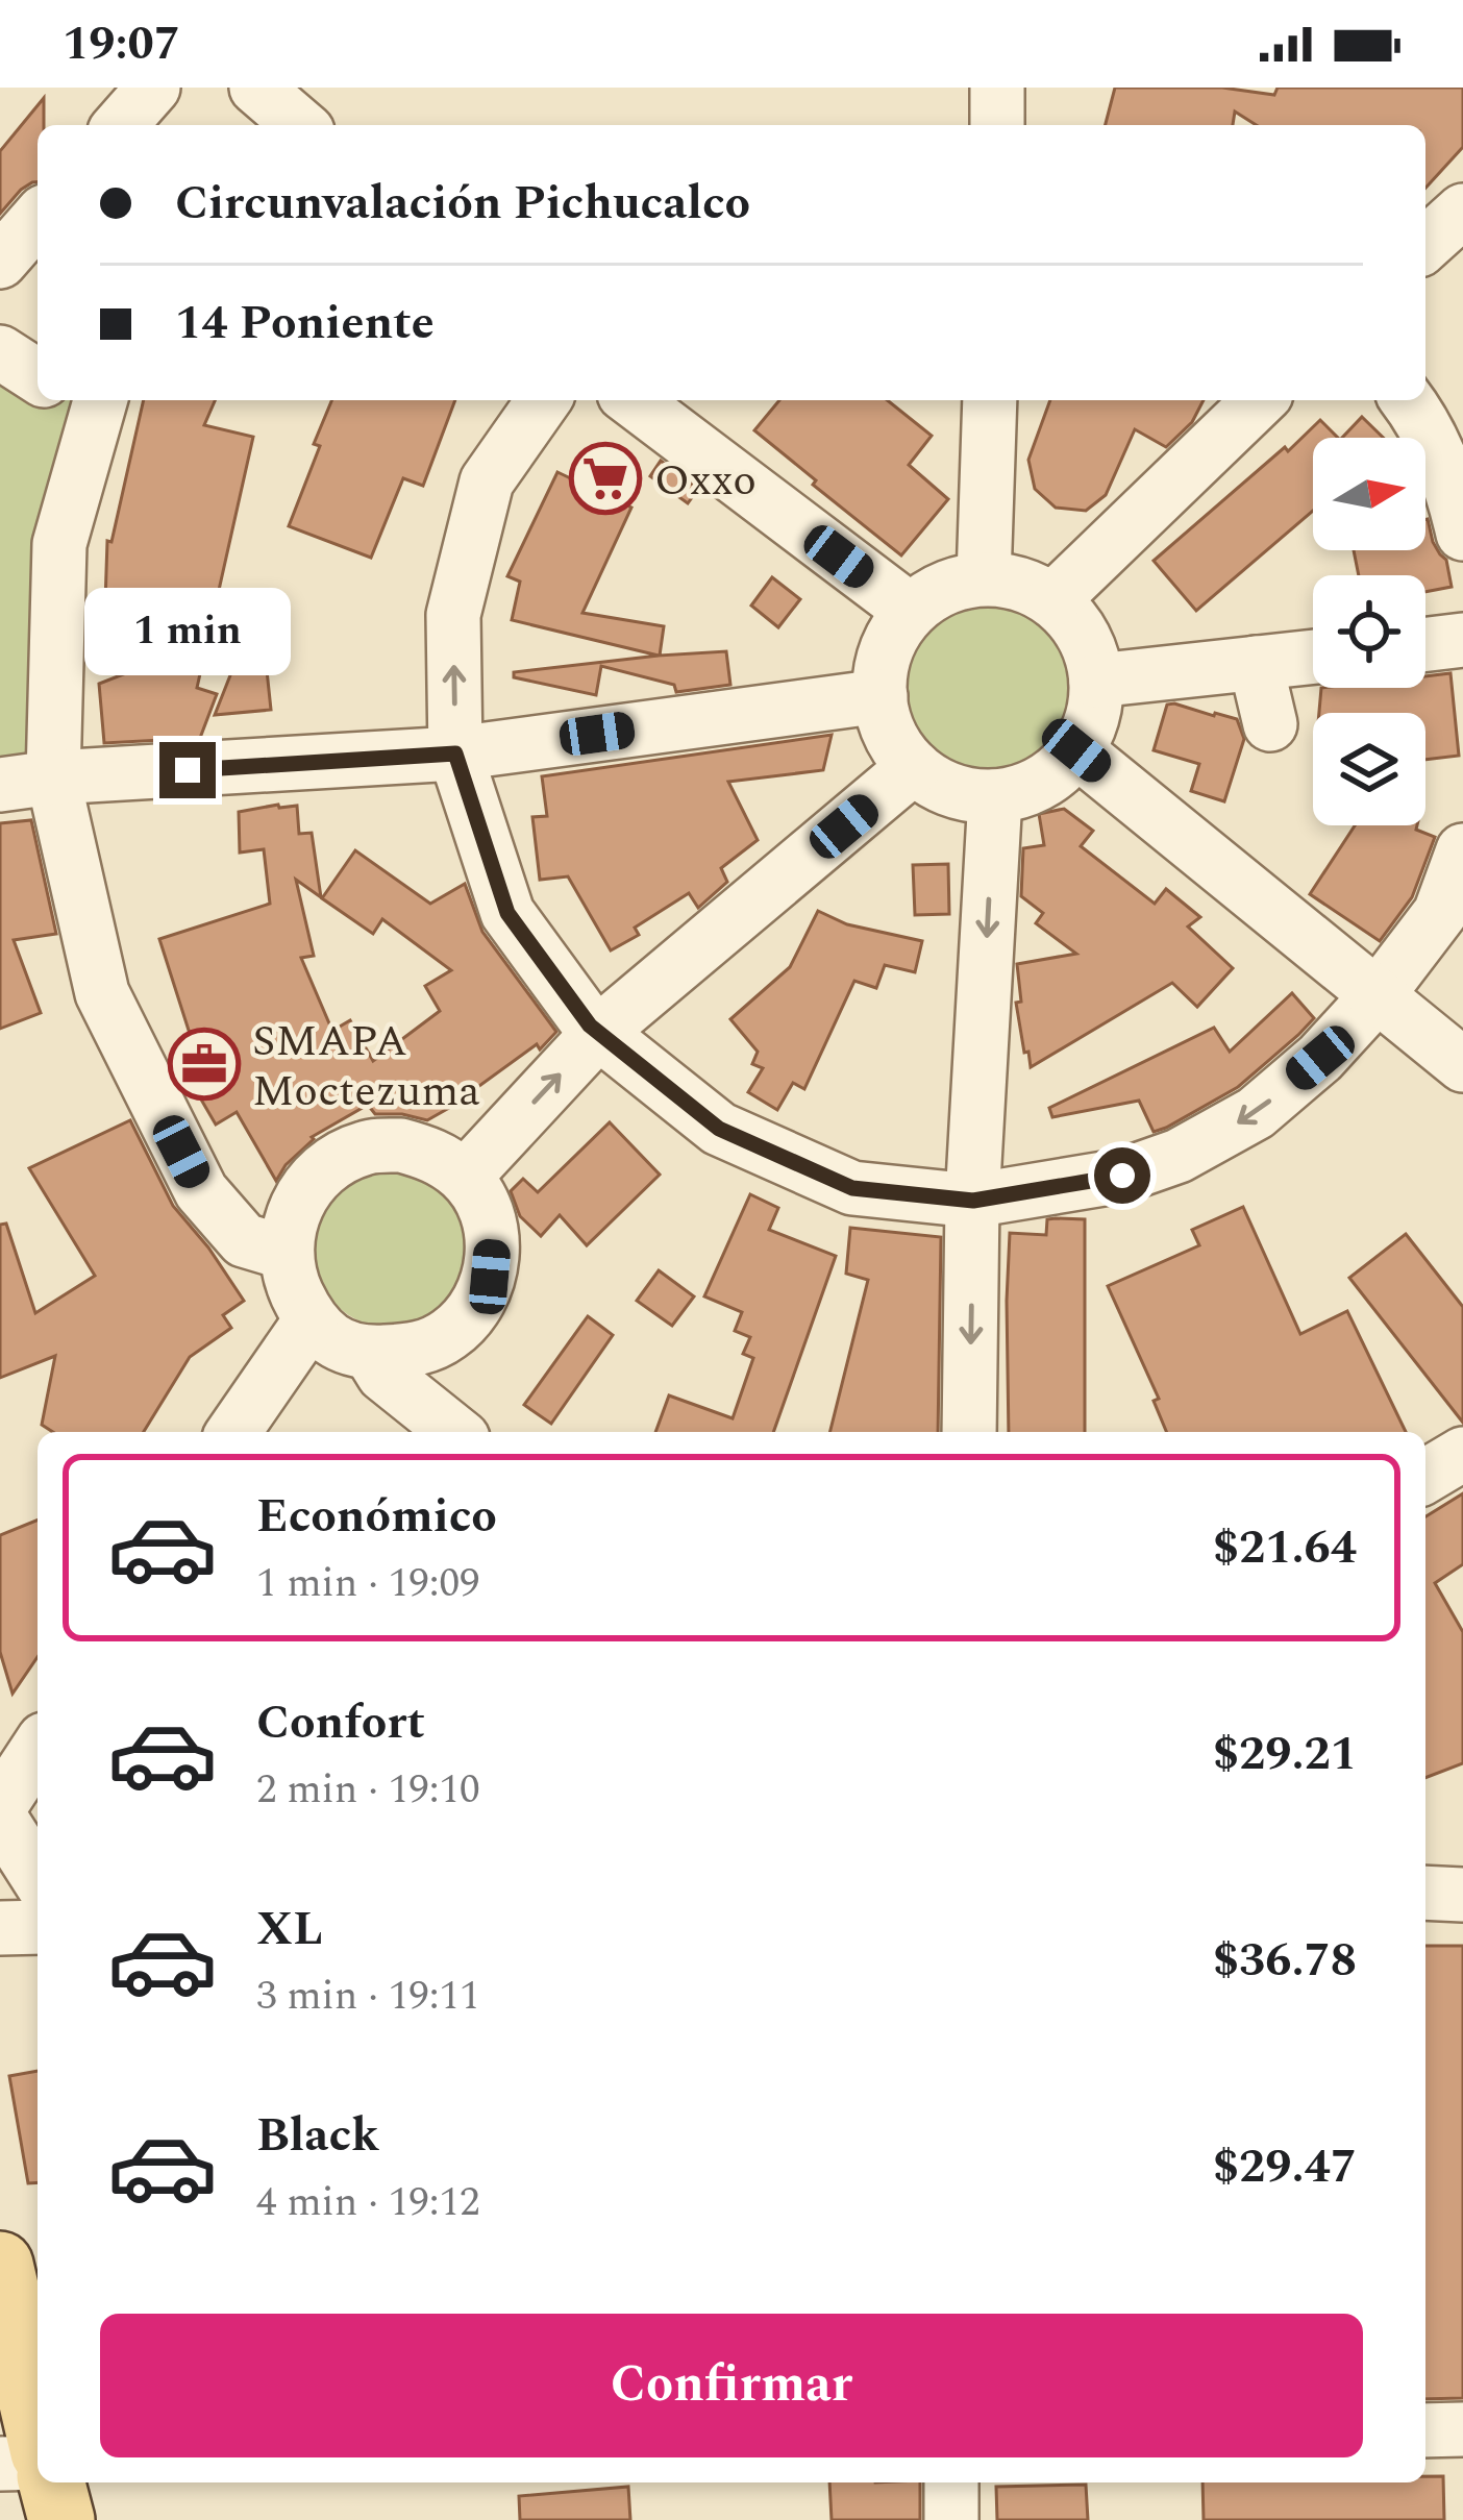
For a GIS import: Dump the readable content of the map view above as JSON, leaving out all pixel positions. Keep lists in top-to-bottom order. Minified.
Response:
{"places":{"supermarket":["Oxxo"],"office":["SMAPA Moctezuma"]},"north":"right","page":{"status":"19:07","banner":["Circunvalación Pichucalco","14 Poniente"],"bubble":"1 min","list":[{"name":"Económico","note":"1 min · 19:09","value":"$21.64"},{"name":"Confort","note":"2 min · 19:10","value":"$29.21"},{"name":"XL","note":"3 min · 19:11","value":"$36.78"},{"name":"Black","note":"4 min · 19:12","value":"$29.47"}],"buttons":"Confirmar"}}
